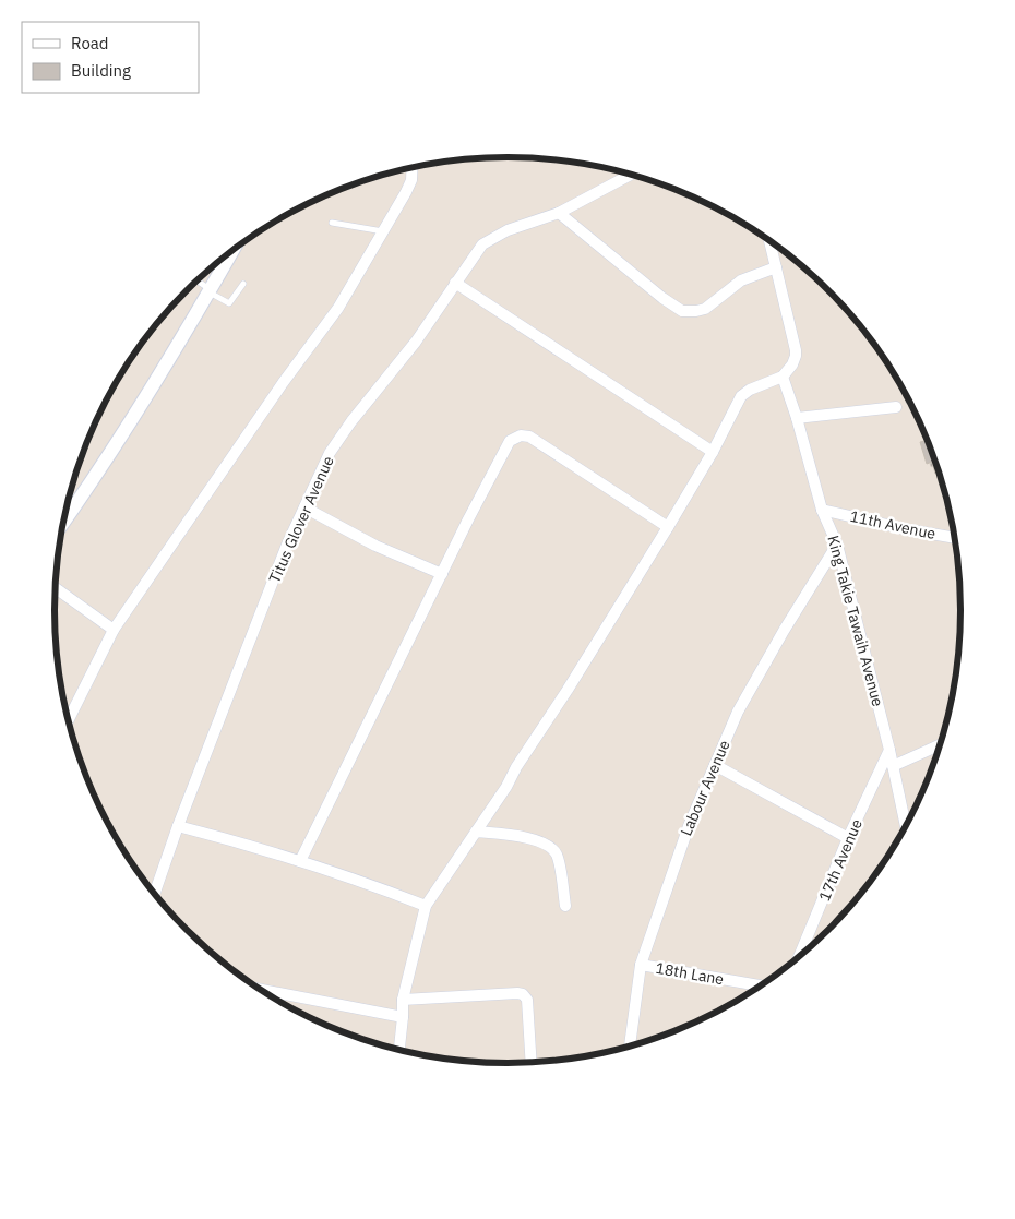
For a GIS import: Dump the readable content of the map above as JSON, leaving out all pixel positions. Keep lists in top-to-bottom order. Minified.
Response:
{"streets":{"street":["Titus Glover Avenue","11th Avenue","King Takie Tawaih Avenue","Labour Avenue","17th Avenue","18th Lane"]},"crossings":[["11th Avenue","King Takie Tawaih Avenue"],["King Takie Tawaih Avenue","Labour Avenue"],["King Takie Tawaih Avenue","17th Avenue"],["Labour Avenue","18th Lane"]],"legend":["Road","Building"]}
